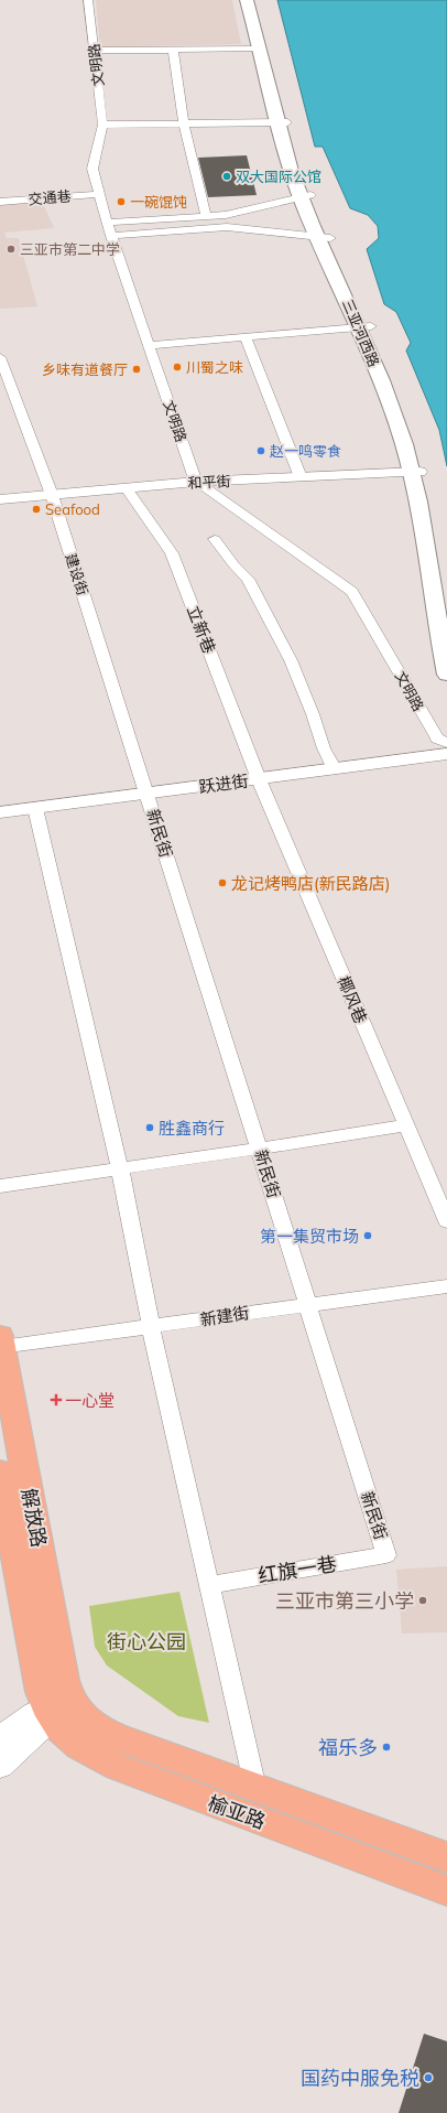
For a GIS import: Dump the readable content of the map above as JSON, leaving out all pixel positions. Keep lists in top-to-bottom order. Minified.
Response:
{"streets":{"main road":["三亚河西路","解放路","榆亚路"],"street":["文明路","交通巷","和平街","建设街","立新巷","跃进街","新民街","椰风巷","新建街","红旗一巷"]},"crossings":[["文明路","交通巷"],["文明路","和平街"],["三亚河西路","和平街"],["和平街","建设街"],["和平街","立新巷"],["建设街","跃进街"],["建设街","新民街"],["立新巷","跃进街"],["立新巷","椰风巷"],["跃进街","新民街"],["跃进街","椰风巷"],["新民街","新建街"],["新民街","红旗一巷"],["新建街","解放路"],["解放路","榆亚路"]],"parks":["街心公园"],"places":{"other":["双大国际公馆","一碗馄饨","三亚市第二中学","川蜀之味","乡味有道餐厅","赵一鸣零食","Seafood","龙记烤鸭店(新民路店)","胜鑫商行","第一集贸市场","三亚市第三小学","福乐多","国药中服免税"],"health":["一心堂"]}}
